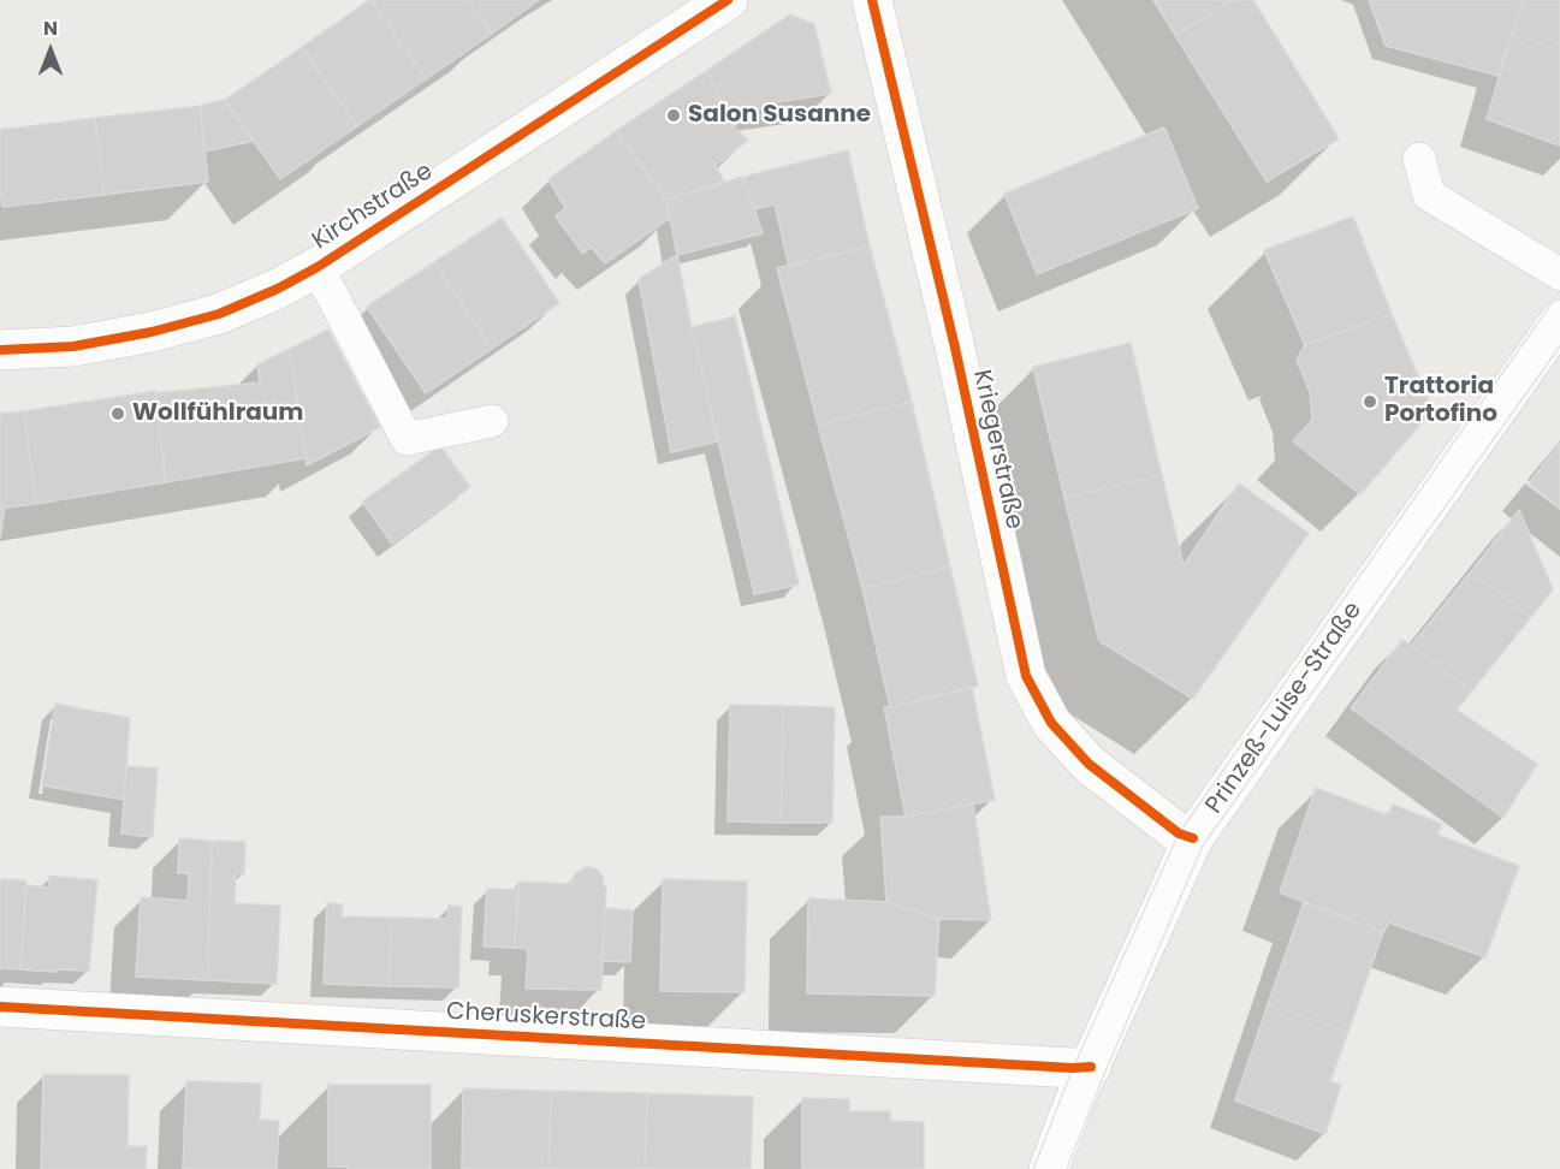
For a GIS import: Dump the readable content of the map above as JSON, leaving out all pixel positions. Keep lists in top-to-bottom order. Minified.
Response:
{"streets":{"street":["Kirchstraße","Kriegerstraße","Prinzeß-Luise-Straße","Cheruskerstraße"]},"crossings":[["Kriegerstraße","Prinzeß-Luise-Straße"],["Prinzeß-Luise-Straße","Cheruskerstraße"]],"places":["Salon Susanne","Trattoria Portofino","Wollfühlraum"],"north":"top"}
